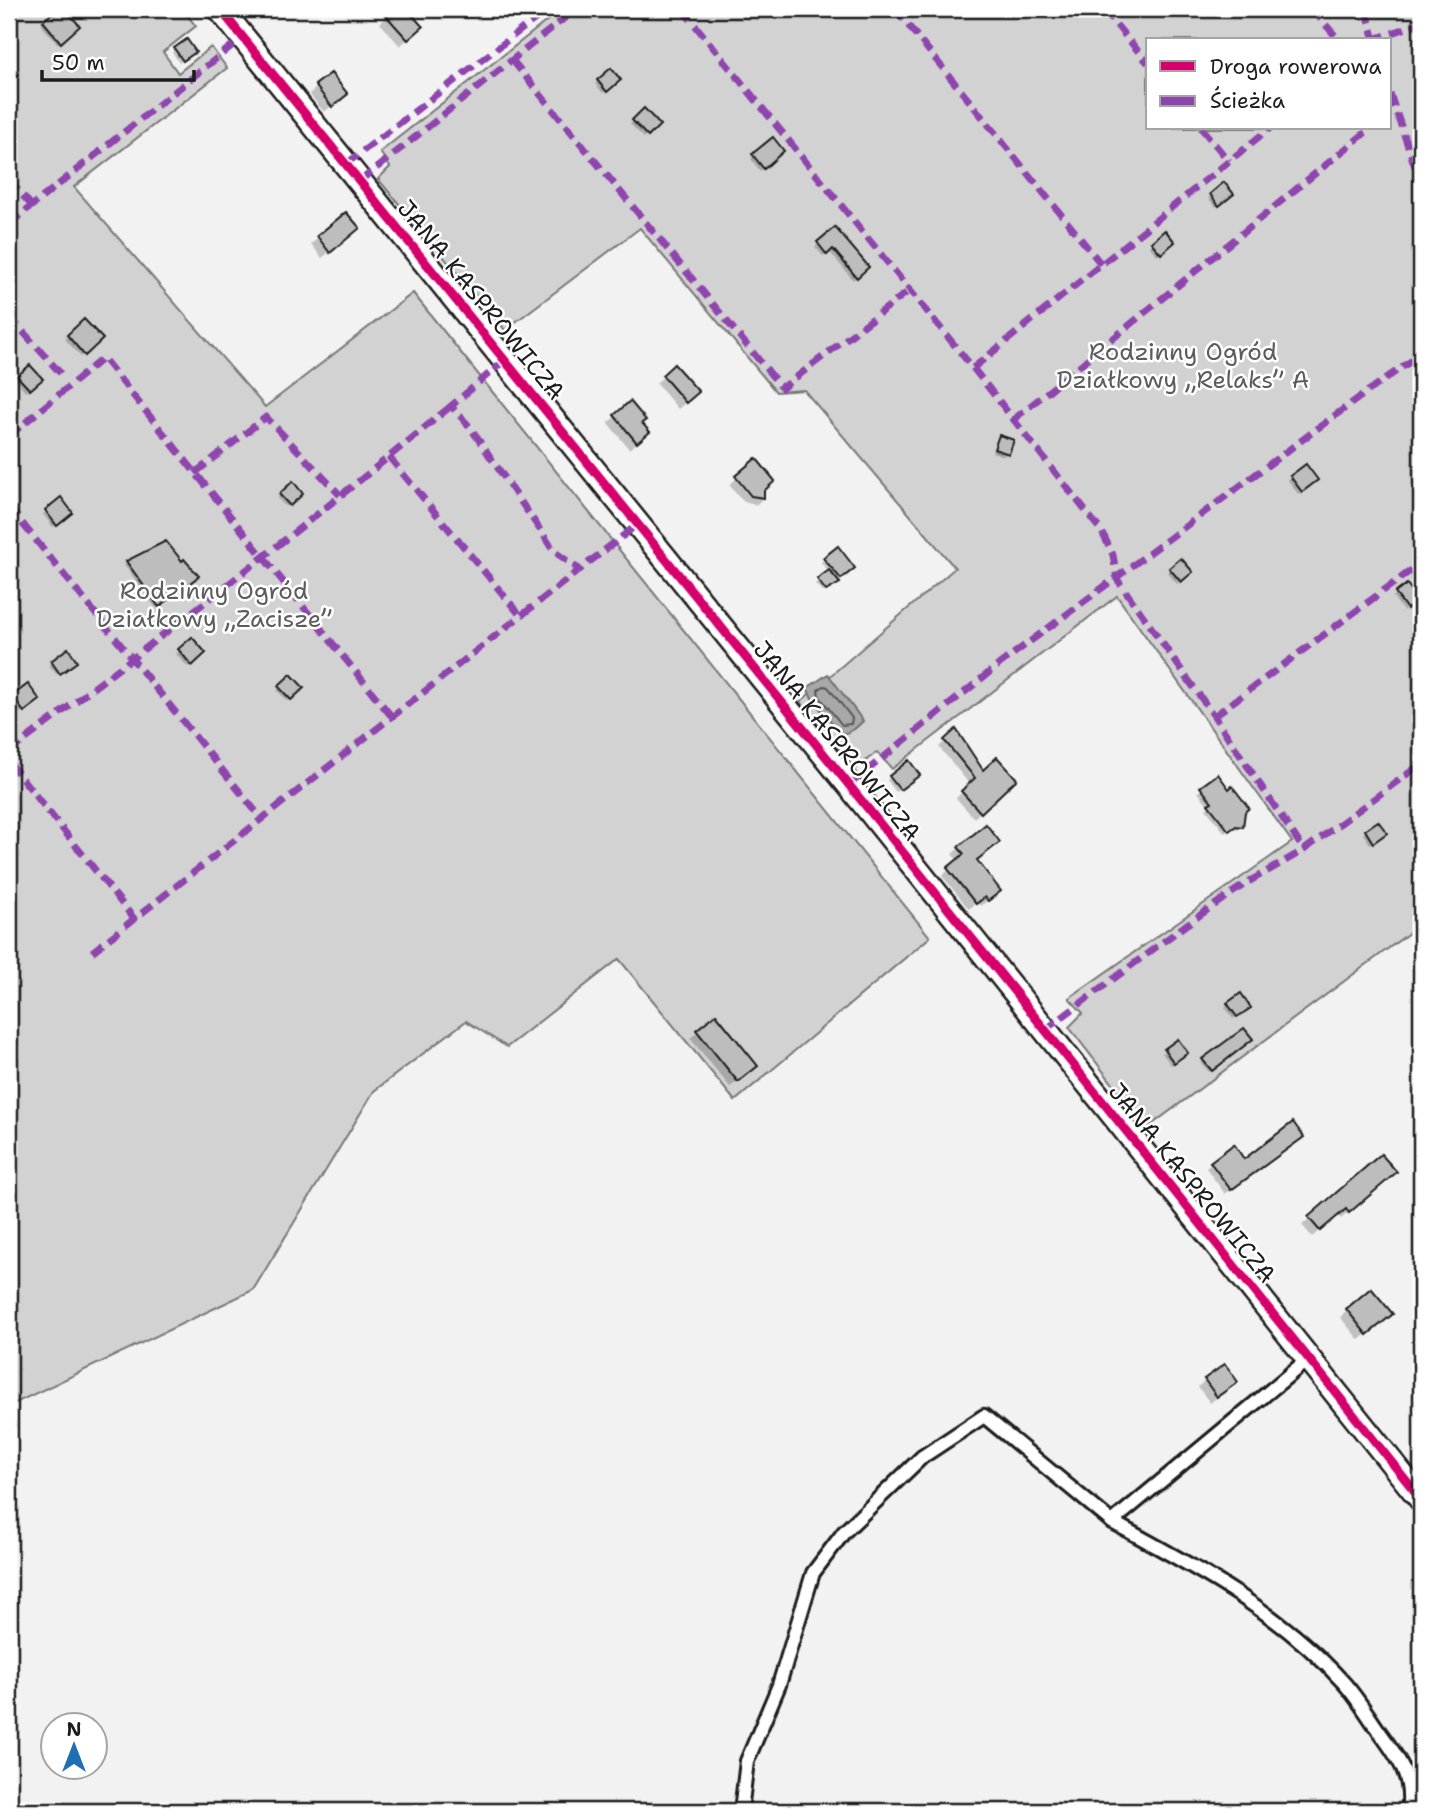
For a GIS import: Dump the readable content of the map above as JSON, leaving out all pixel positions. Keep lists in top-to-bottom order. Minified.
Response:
{"streets":{"street":["JANA KASPROWICZA"]},"parks":["Rodzinny Ogród Działkowy „Relaks” A","Rodzinny Ogród Działkowy „Zacisze”"],"legend":["Droga rowerowa","Ścieżka"],"scale_bar":"50 m","north":"top"}
